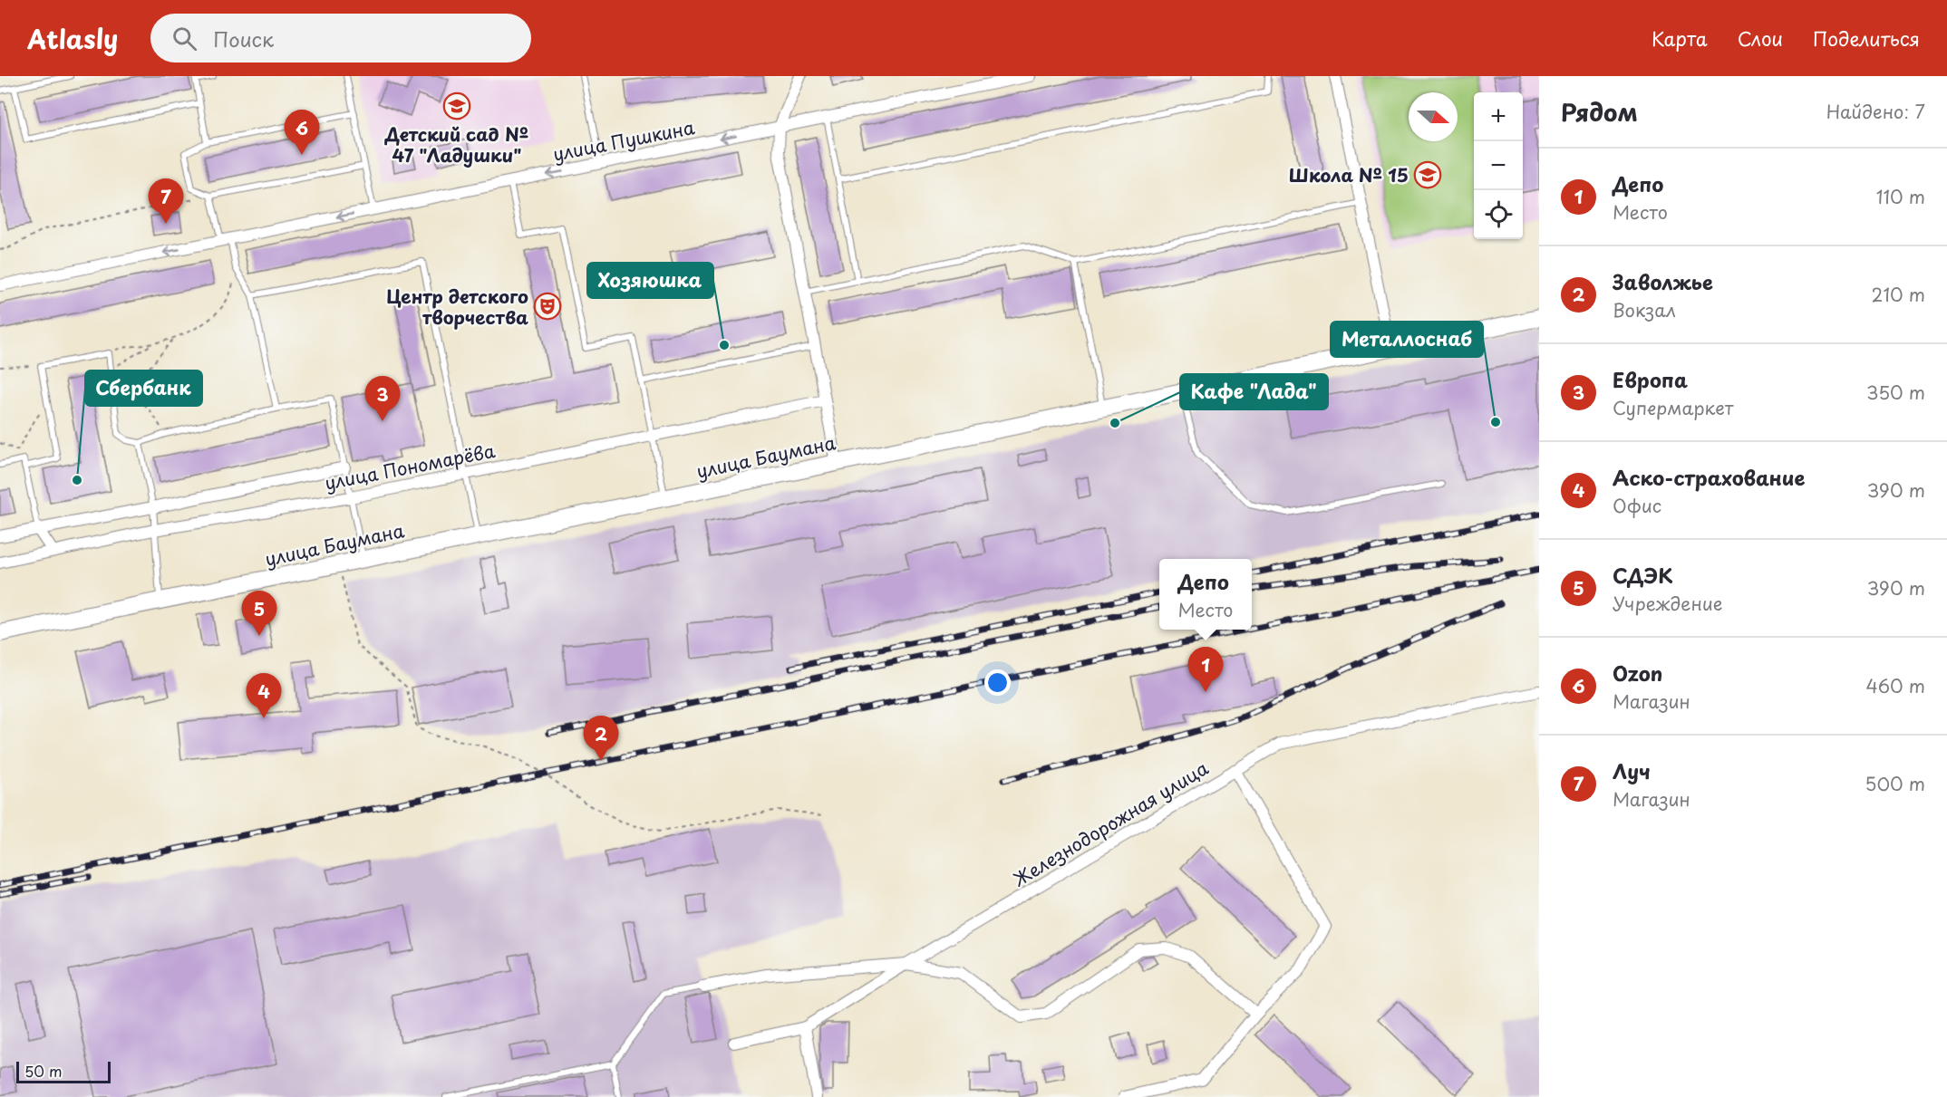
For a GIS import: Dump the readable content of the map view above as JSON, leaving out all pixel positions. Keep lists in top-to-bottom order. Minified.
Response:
{"streets":{"main road":["улица Баумана"],"street":["улица Пушкина","улица Пономарёва","Железнодорожная улица"]},"one_way":["улица Пушкина"],"places":{"school or university":["Детский сад № 47 \"Ладушки\"","Школа № 15"],"theatre":["Центр детского творчества"],"other":["Хозяюшка","Металлоснаб","Кафе \"Лада\"","Сбербанк"]},"scale_bar":"50 m","north":"right","page":{"header":"Atlasly","search":"Поиск","nav":["Карта","Слои","Поделиться"],"heading":["Рядом","Найдено: 7"],"map_buttons":["+","−"],"pins":["6","7","3","5","1","4","2"],"list":[{"mark":"1","name":"Депо","note":"Место","value":"110 m"},{"mark":"2","name":"Заволжье","note":"Вокзал","value":"210 m"},{"mark":"3","name":"Европа","note":"Супермаркет","value":"350 m"},{"mark":"4","name":"Аско-страхование","note":"Офис","value":"390 m"},{"mark":"5","name":"СДЭК","note":"Учреждение","value":"390 m"},{"mark":"6","name":"Ozon","note":"Магазин","value":"460 m"},{"mark":"7","name":"Луч","note":"Магазин","value":"500 m"}],"popup":["Депо","Место"],"scale":"50 m"}}
